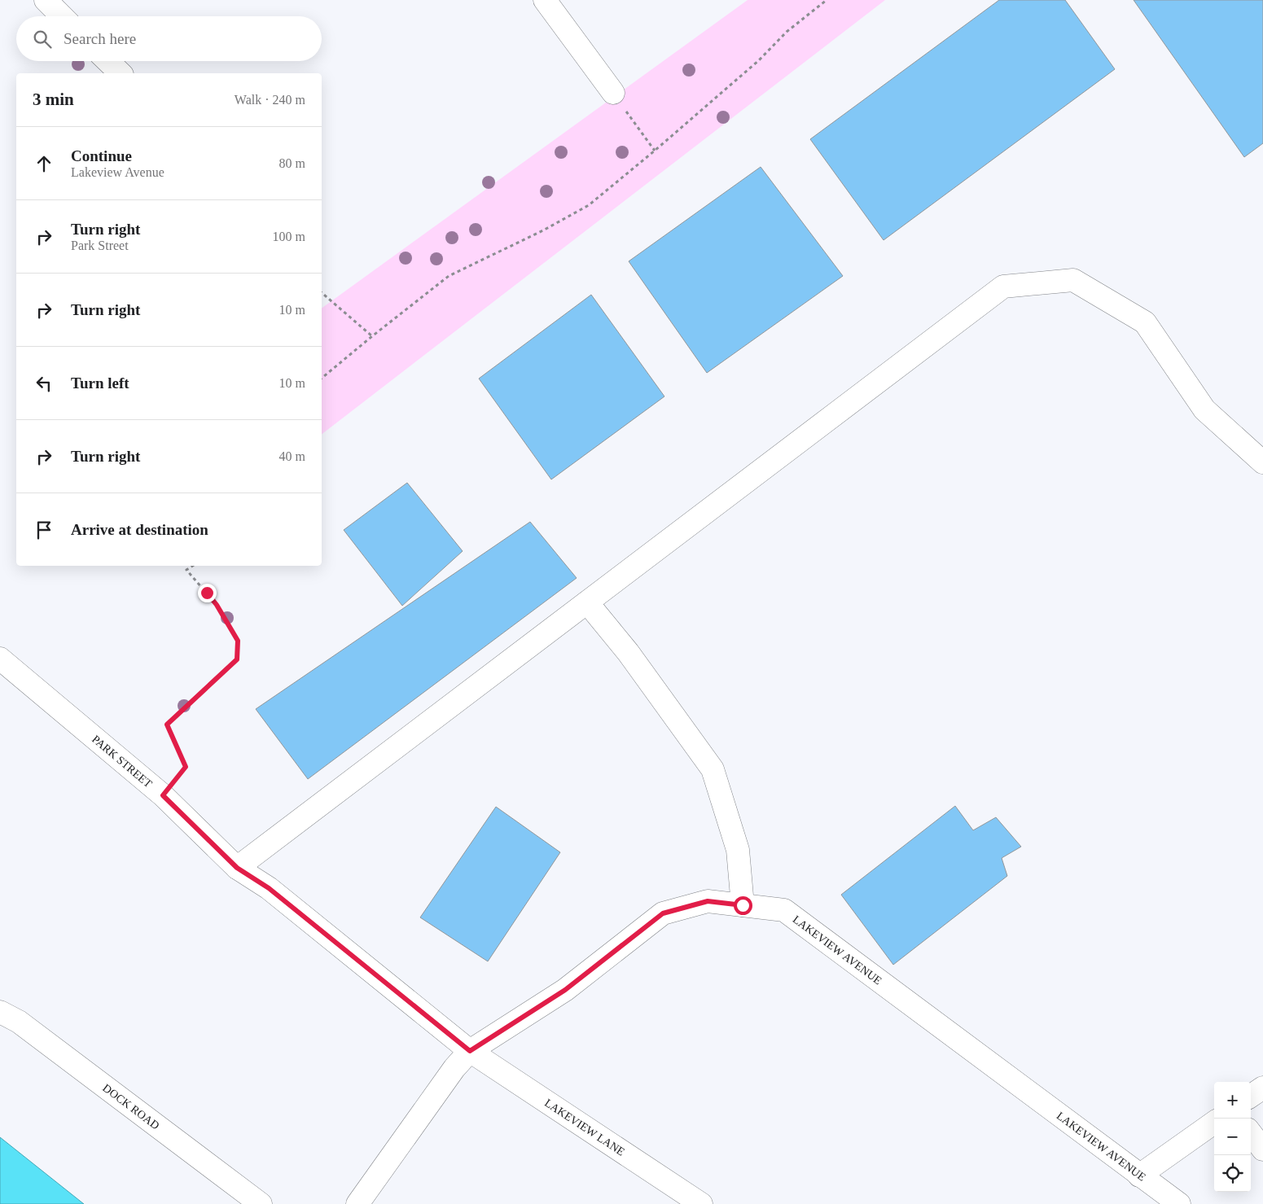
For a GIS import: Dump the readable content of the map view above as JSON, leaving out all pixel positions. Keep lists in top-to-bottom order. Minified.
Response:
{"streets":{"street":["PARK STREET","LAKEVIEW AVENUE","DOCK ROAD","LAKEVIEW LANE"]},"crossings":[["PARK STREET","LAKEVIEW AVENUE"],["PARK STREET","LAKEVIEW LANE"],["LAKEVIEW AVENUE","LAKEVIEW LANE"]],"page":{"search":"Search here","heading":["3 min","Walk · 240 m"],"list":[["Continue","Lakeview Avenue","80 m"],["Turn right","Park Street","100 m"],["Turn right","10 m"],["Turn left","10 m"],["Turn right","40 m"],"Arrive at destination"],"map_buttons":["+","−"]}}
